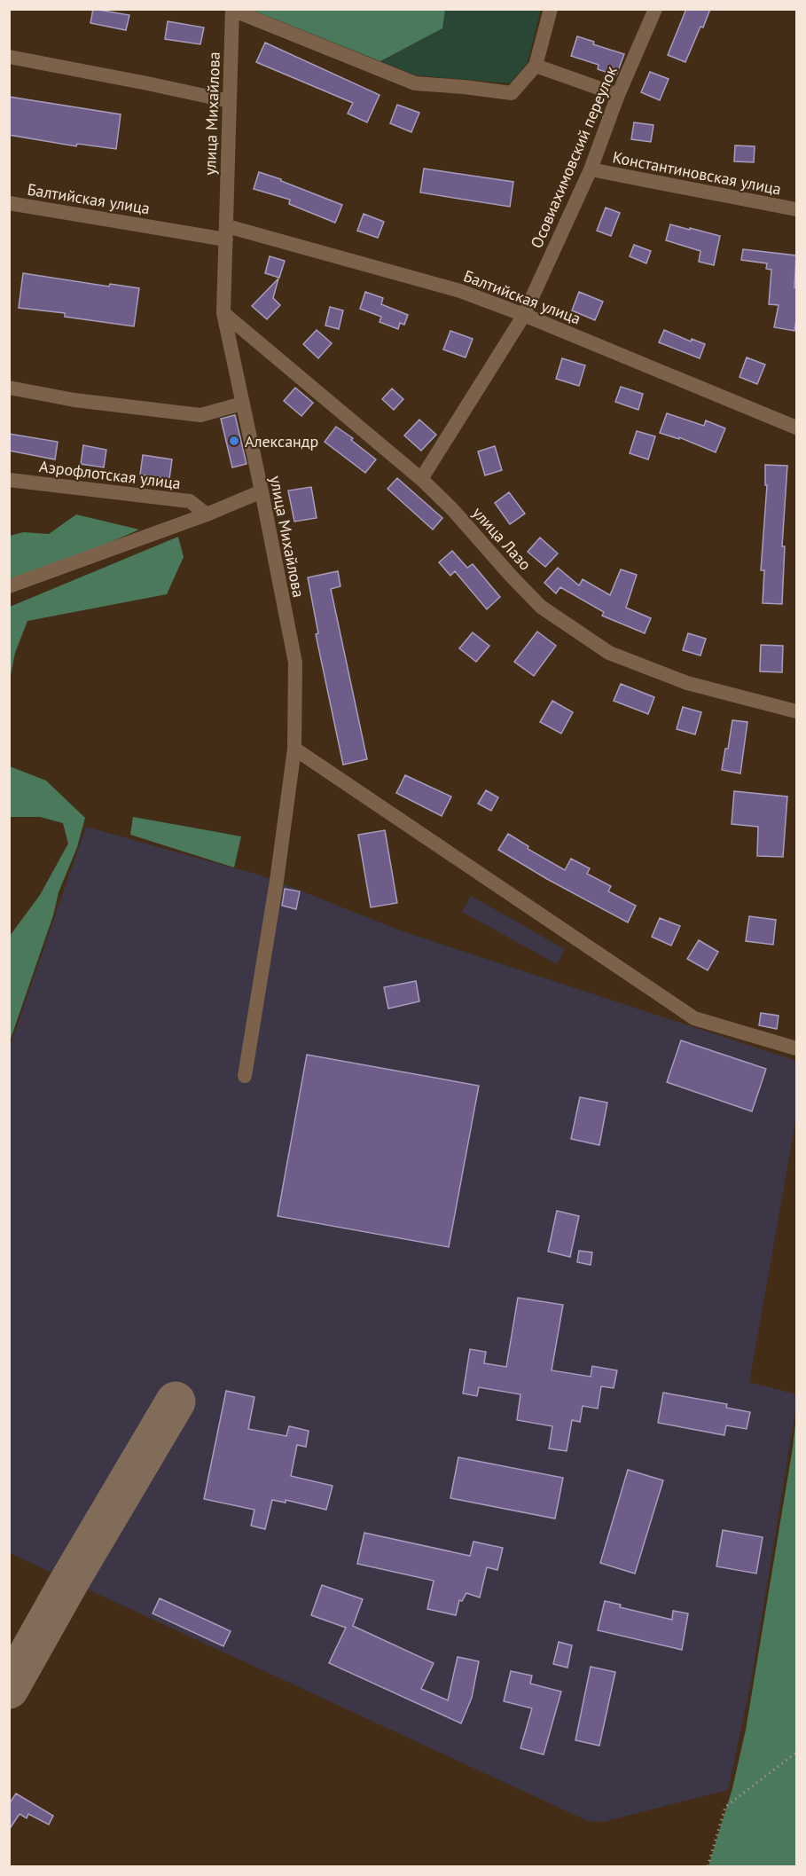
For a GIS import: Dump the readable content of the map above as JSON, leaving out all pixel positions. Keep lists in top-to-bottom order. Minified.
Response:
{"streets":{"street":["улица Михайлова","Осовиахимовский переулок","Константиновская улица","Балтийская улица","Аэрофлотская улица","улица Лазо"]},"crossings":[["улица Михайлова","Балтийская улица"],["улица Михайлова","улица Лазо"],["Осовиахимовский переулок","Константиновская улица"],["Осовиахимовский переулок","Балтийская улица"],["Осовиахимовский переулок","улица Лазо"]],"places":["Александр"]}
